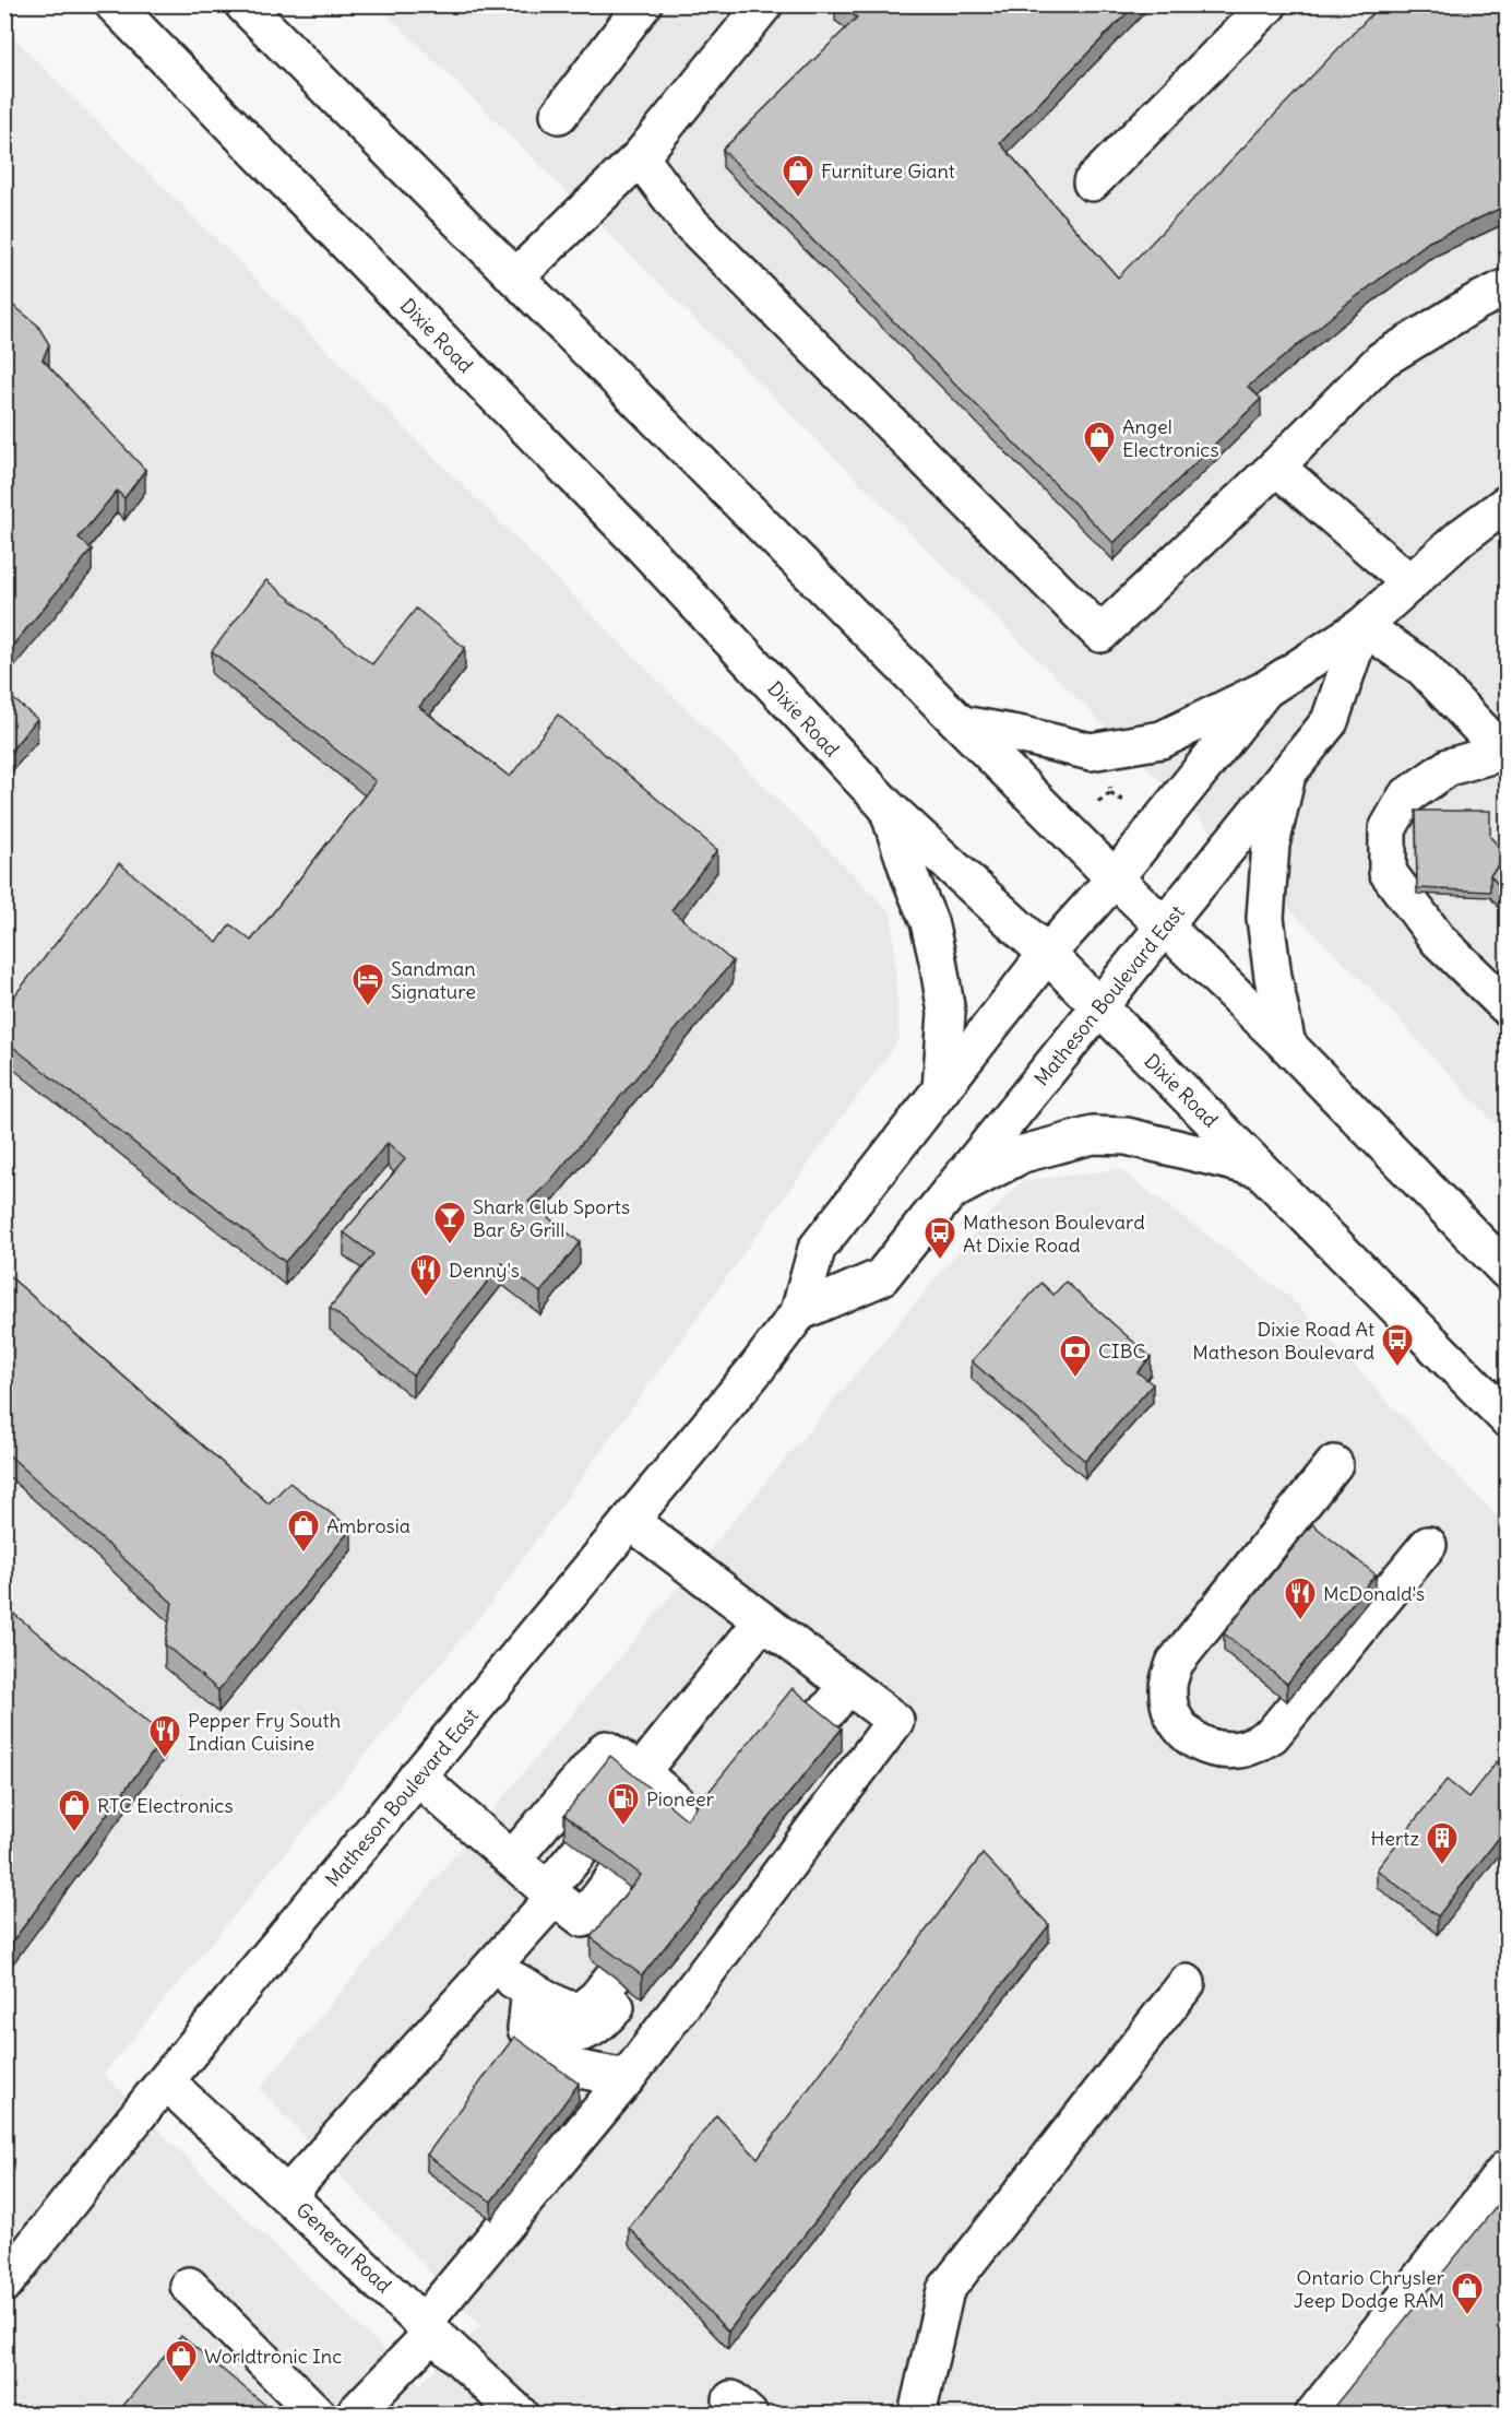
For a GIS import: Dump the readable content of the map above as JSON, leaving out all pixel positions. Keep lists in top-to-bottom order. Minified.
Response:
{"streets":{"main road":["Dixie Road","Matheson Boulevard East","General Road"]},"crossings":[["Dixie Road","Matheson Boulevard East"],["Matheson Boulevard East","General Road"]],"places":{"shop":["Furniture Giant","Angel Electronics","Ambrosia","RTC Electronics","Ontario Chrysler Jeep Dodge RAM","Worldtronic Inc"],"hotel":["Sandman Signature"],"bar":["Shark Club Sports Bar & Grill"],"bus stop":["Matheson Boulevard At Dixie Road","Dixie Road At Matheson Boulevard"],"restaurant":["Denny's","McDonald's","Pepper Fry South Indian Cuisine"],"bank":["CIBC"],"fuel station":["Pioneer"],"building":["Hertz"]}}
